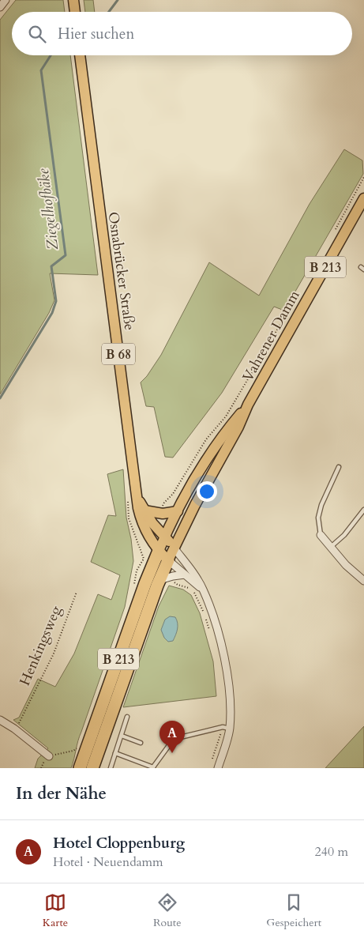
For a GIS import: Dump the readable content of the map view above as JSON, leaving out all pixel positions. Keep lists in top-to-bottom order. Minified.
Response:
{"streets":{"highway":["B 213"],"main road":["Osnabrücker Straße","Vahrener Damm","B 68"],"path":["Henkingsweg"]},"crossings":[["B 213","Osnabrücker Straße"],["B 213","Vahrener Damm"],["Osnabrücker Straße","Vahrener Damm"]],"water":["Ziegelhofbäke"],"page":{"search":"Hier suchen","pins":"A","heading":"In der Nähe","list":[{"mark":"A","name":"Hotel Cloppenburg","note":"Hotel · Neuendamm","value":"240 m"}],"nav":["Karte","Route","Gespeichert"]}}
